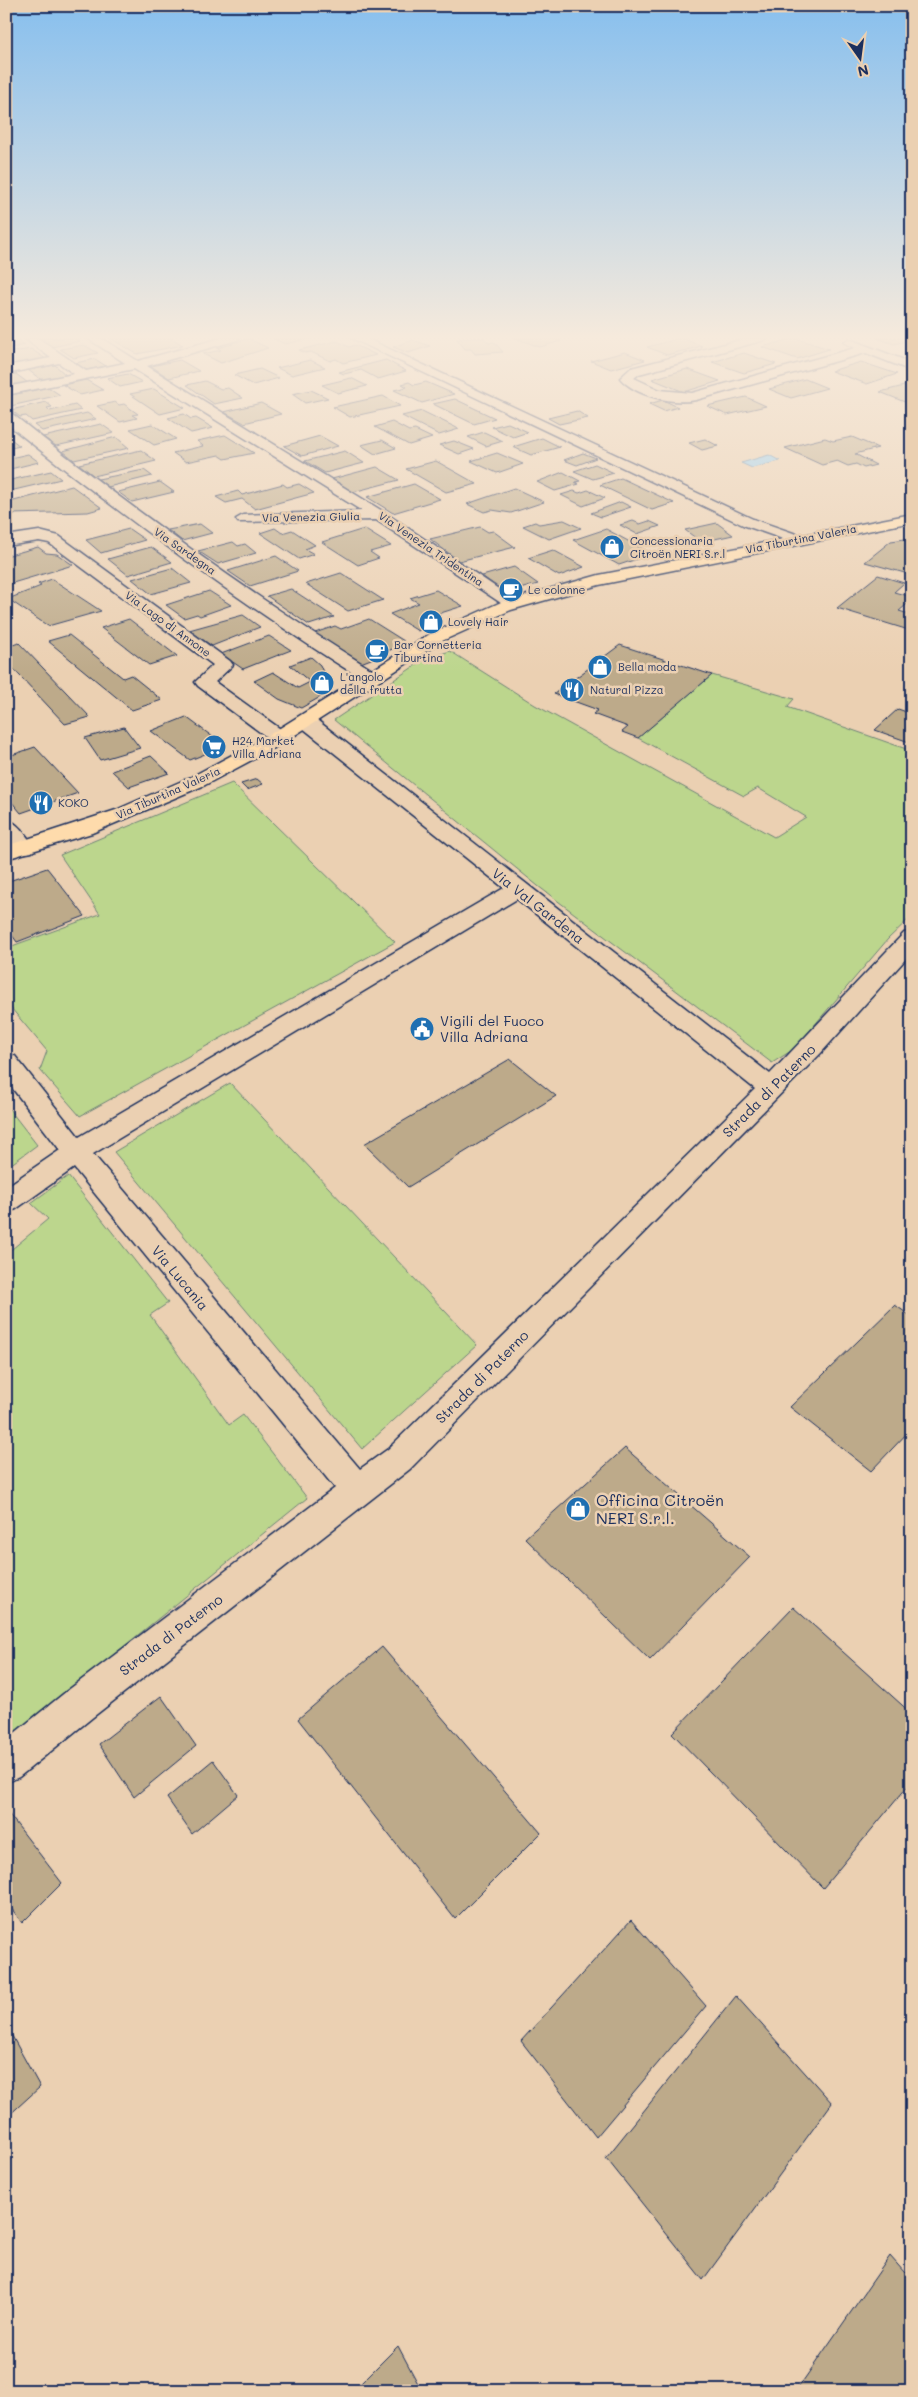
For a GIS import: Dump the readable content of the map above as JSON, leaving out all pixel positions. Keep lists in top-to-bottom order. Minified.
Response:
{"streets":{"main road":["Via Tiburtina Valeria"],"street":["Via Venezia Giulia","Via Venezia Tridentina","Via Sardegna","Via Lago di Annone","Via Val Gardena","Strada di Paterno","Via Lucania"]},"crossings":[["Via Venezia Giulia","Via Venezia Tridentina"],["Via Tiburtina Valeria","Via Venezia Tridentina"],["Via Tiburtina Valeria","Via Sardegna"],["Via Tiburtina Valeria","Via Lago di Annone"],["Via Tiburtina Valeria","Via Val Gardena"],["Via Val Gardena","Strada di Paterno"],["Strada di Paterno","Via Lucania"]],"places":{"shop":["Concessionaria Citroën NERI S.r.l","Lovely Hair","Bella moda","L'angolo della frutta","Officina Citroën NERI S.r.l."],"cafe":["Le colonne","Bar Cornetteria Tiburtina"],"restaurant":["Natural Pizza","KOKO"],"supermarket":["H24 Market Villa Adriana"],"public building":["Vigili del Fuoco Villa Adriana"]},"north":"bottom"}
